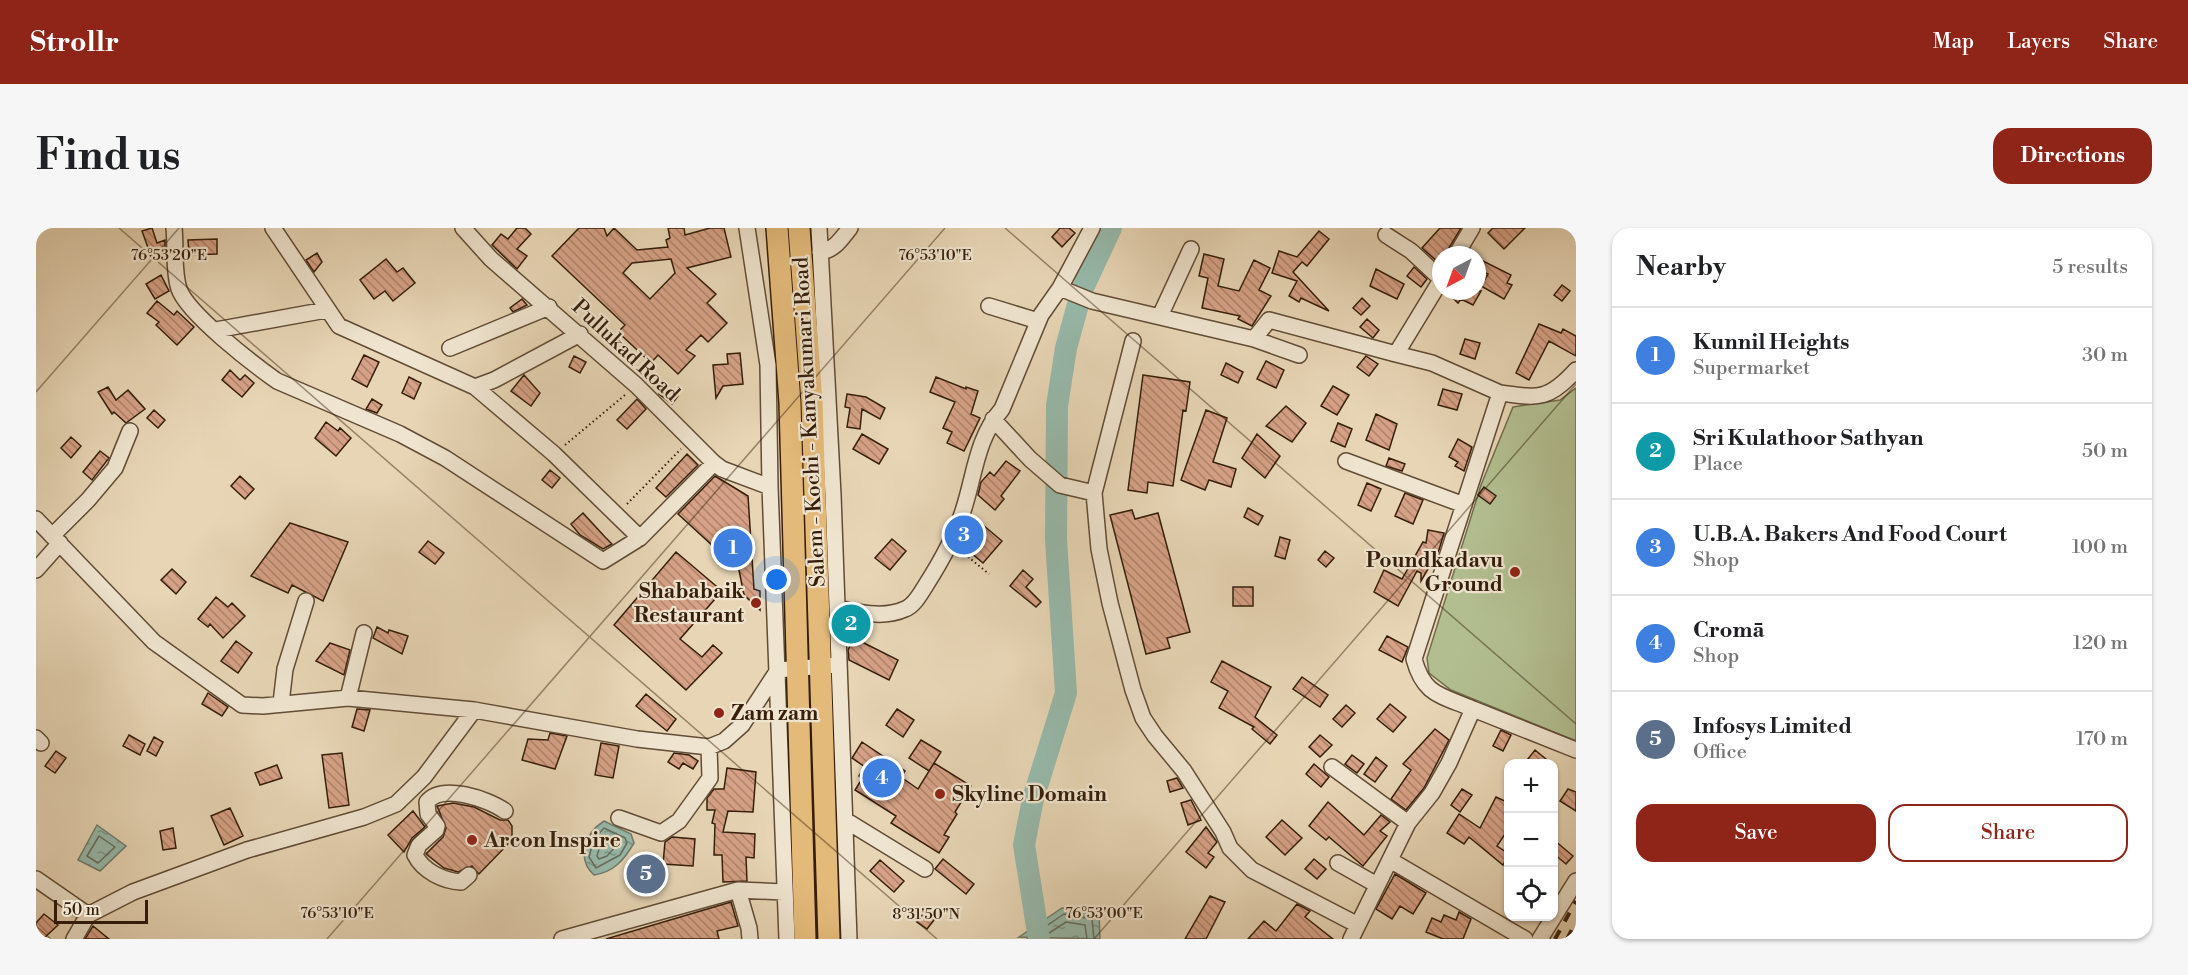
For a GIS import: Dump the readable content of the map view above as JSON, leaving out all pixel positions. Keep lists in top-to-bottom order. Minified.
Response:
{"streets":{"highway":["Salem - Kochi - Kanyakumari Road"],"street":["Pullukad Road"]},"places":["Poundkadavu Ground","Shababaik Restaurant","Zam zam","Skyline Domain","Arcon Inspire"],"scale_bar":"50 m","north":"bottom left","page":{"header":"Strollr","nav":["Map","Layers","Share"],"buttons":["Directions",["Save","Share"]],"title":"Find us","heading":["Nearby","5 results"],"list":[{"mark":"1","name":"Kunnil Heights","note":"Supermarket","value":"30 m"},{"mark":"2","name":"Sri Kulathoor Sathyan","note":"Place","value":"50 m"},{"mark":"3","name":"U.B.A. Bakers And Food Court","note":"Shop","value":"100 m"},{"mark":"4","name":"Cromā","note":"Shop","value":"120 m"},{"mark":"5","name":"Infosys Limited","note":"Office","value":"170 m"}],"pins":["3","1","2","4","5"],"map_buttons":["+","−"],"scale":"50 m"},"coordinates":["76°53'20\"E","76°53'10\"E","76°53'00\"E","8°31'50\"N"]}
